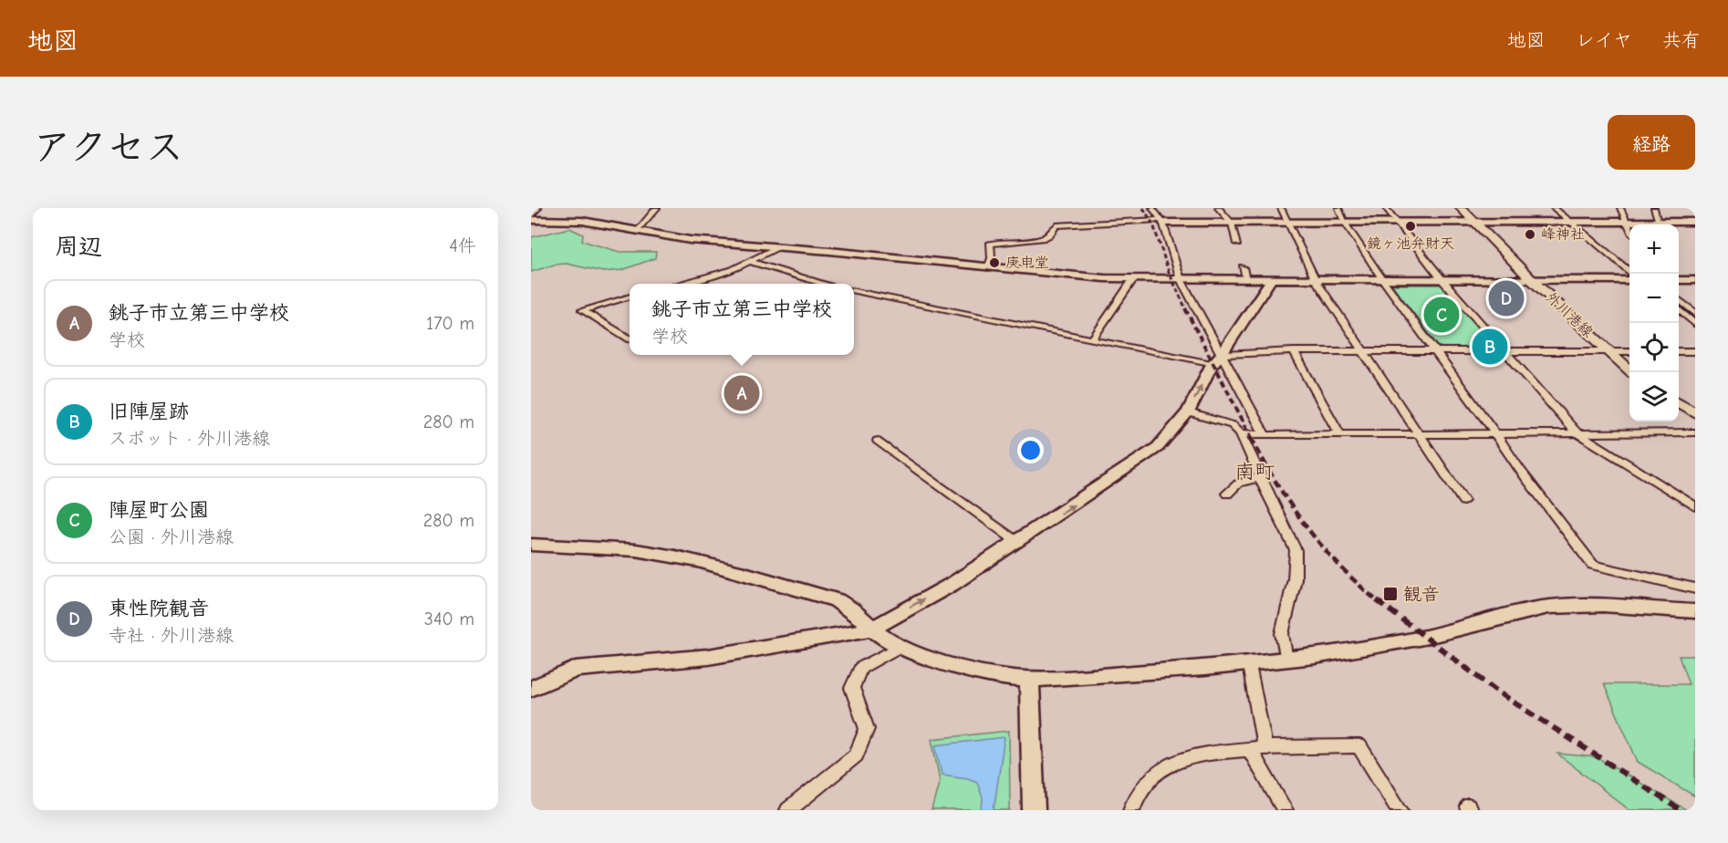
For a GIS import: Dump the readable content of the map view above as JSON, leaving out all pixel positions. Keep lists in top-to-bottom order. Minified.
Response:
{"streets":{"main road":["外川港線"]},"districts":["南町"],"places":{"other":["鏡ヶ池弁財天","峰神社","庚申堂"],"transit":["観音"]},"page":{"header":"地図","nav":["地図","レイヤ","共有"],"title":"アクセス","buttons":"経路","heading":["周辺","4件"],"map_buttons":["+","−"],"pins":["D","C","B","A"],"list":[{"mark":"A","name":"銚子市立第三中学校","note":"学校","value":"170 m"},{"mark":"B","name":"旧陣屋跡","note":"スポット · 外川港線","value":"280 m"},{"mark":"C","name":"陣屋町公園","note":"公園 · 外川港線","value":"280 m"},{"mark":"D","name":"東性院観音","note":"寺社 · 外川港線","value":"340 m"}],"popup":["銚子市立第三中学校","学校"]}}
